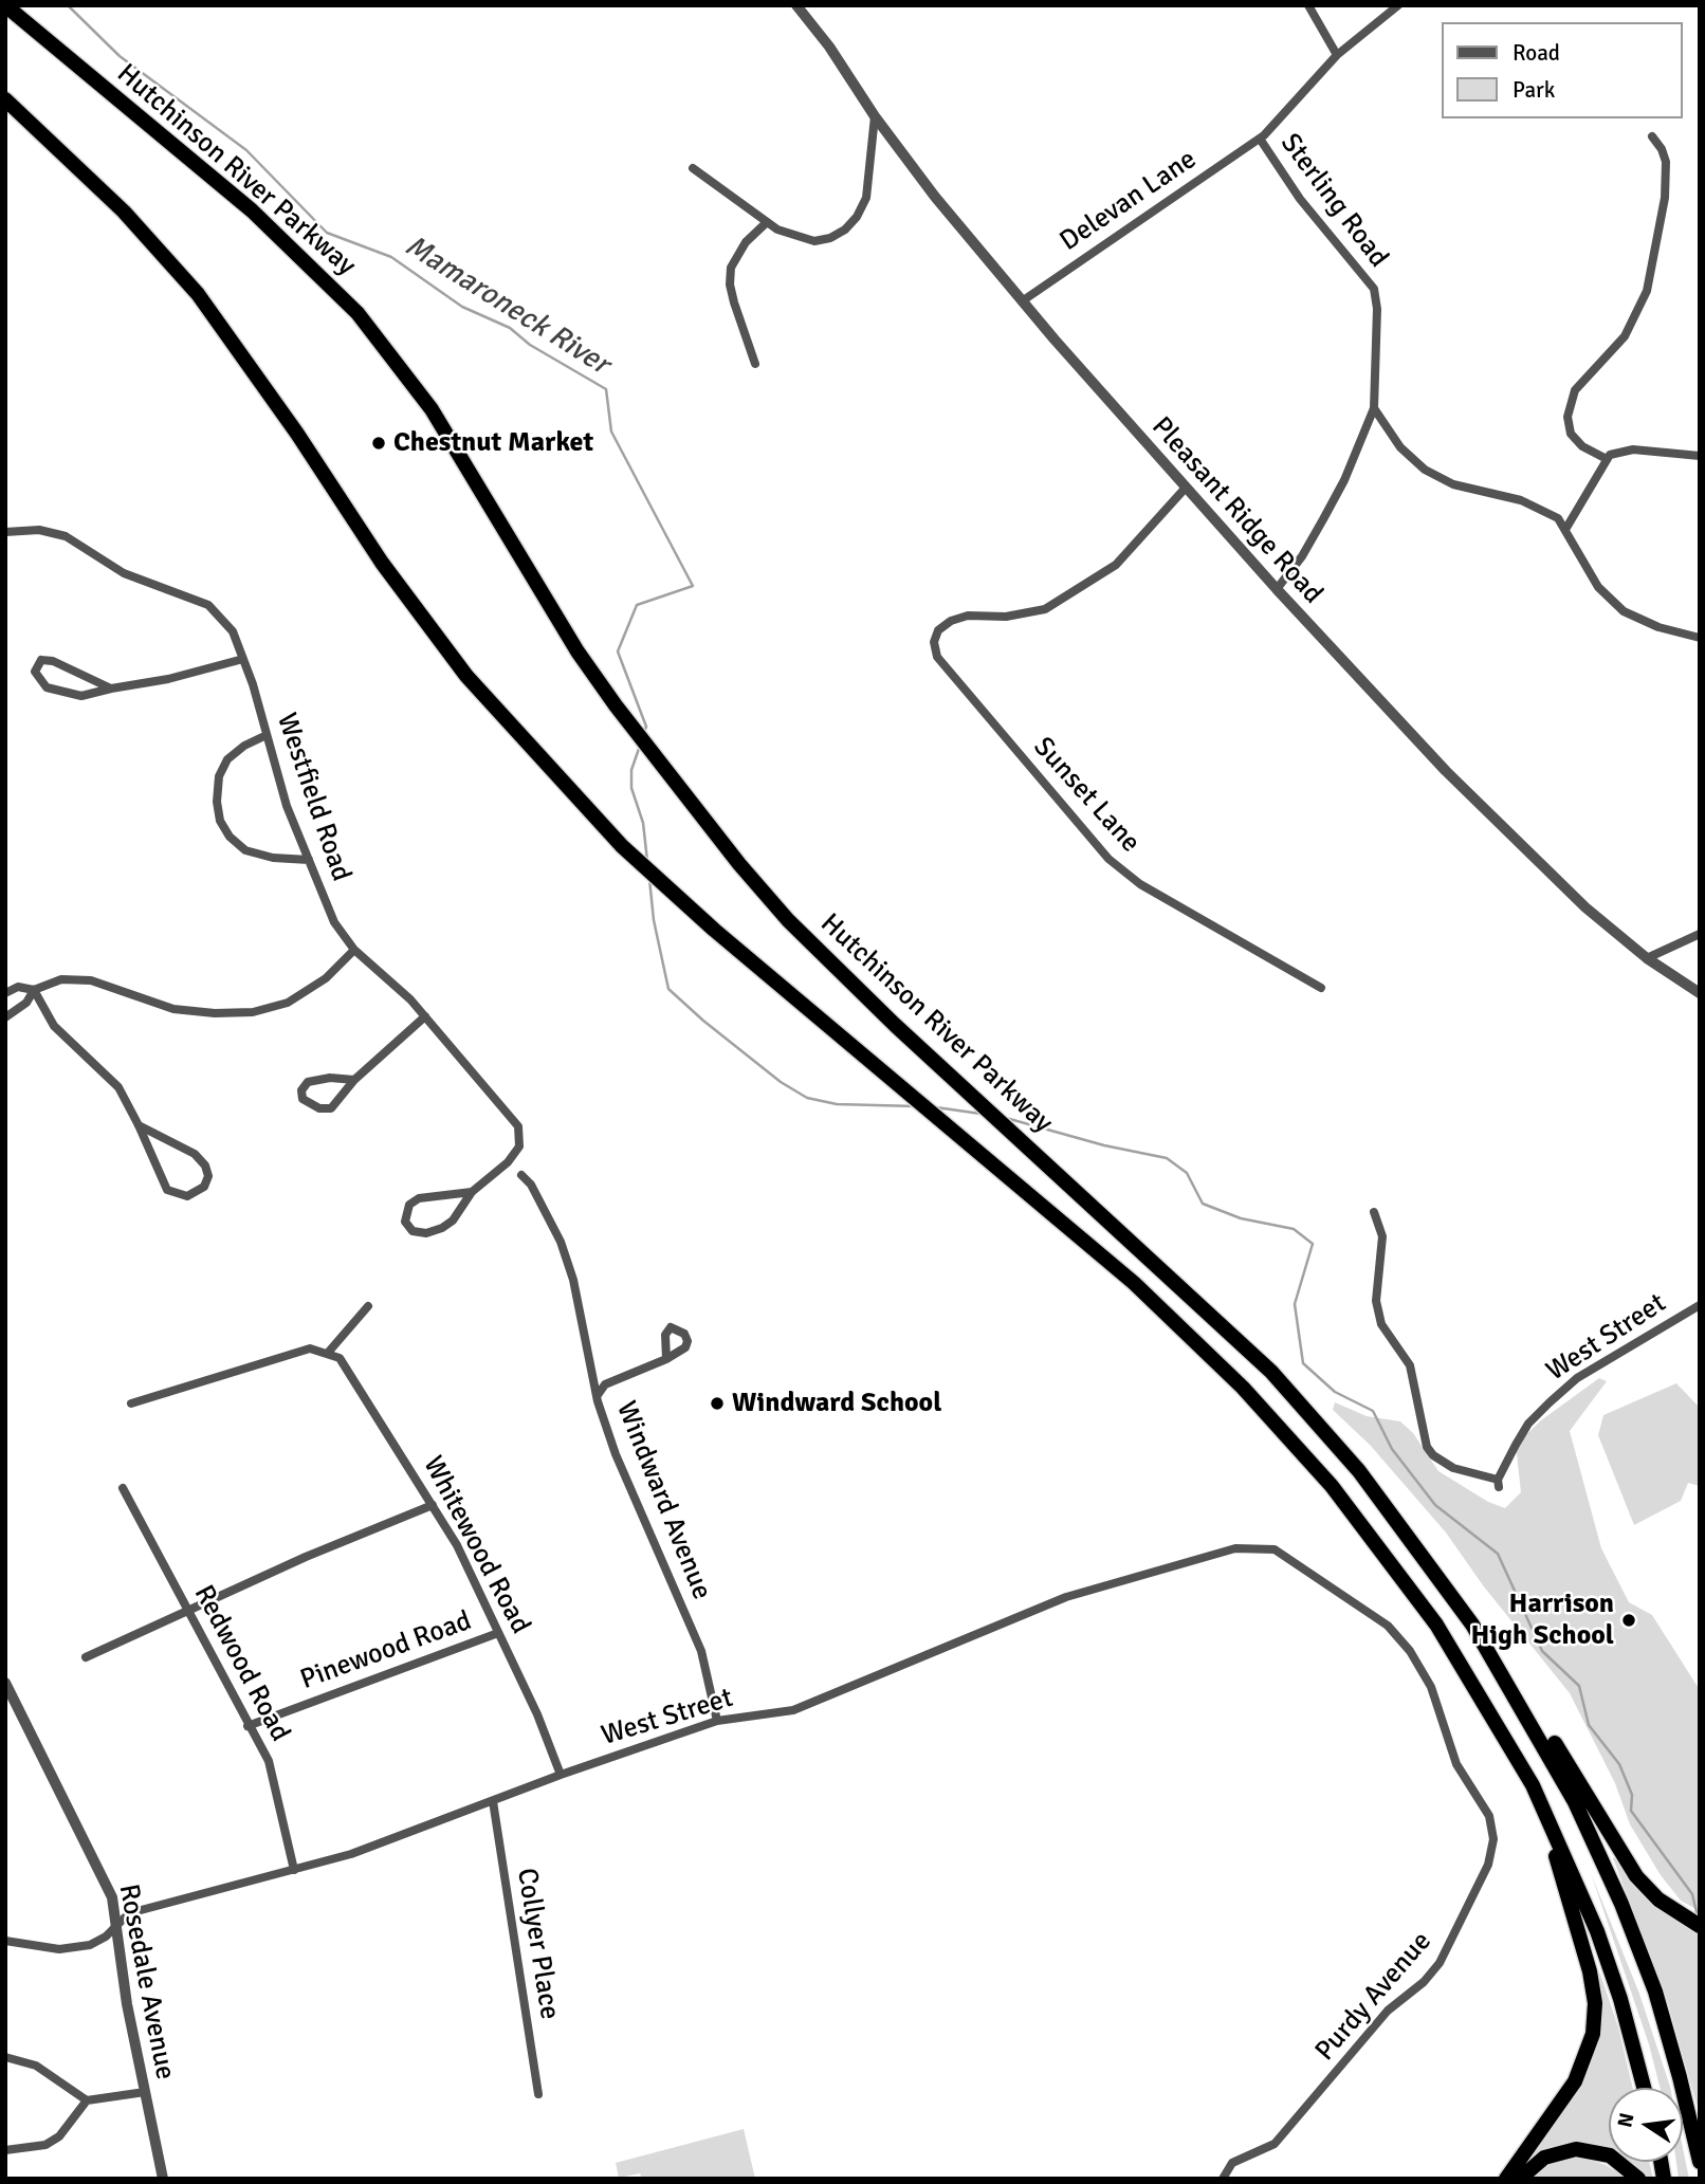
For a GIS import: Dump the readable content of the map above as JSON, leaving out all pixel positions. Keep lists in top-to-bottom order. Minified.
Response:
{"streets":{"highway":["Hutchinson River Parkway"],"street":["Delevan Lane","Sterling Road","Pleasant Ridge Road","Sunset Lane","Westfield Road","West Street","Windward Avenue","Whitewood Road","Pinewood Road","Redwood Road","Collyer Place","Rosedale Avenue","Purdy Avenue"]},"crossings":[["Delevan Lane","Sterling Road"],["Delevan Lane","Pleasant Ridge Road"],["Sterling Road","Pleasant Ridge Road"],["Pleasant Ridge Road","Sunset Lane"],["West Street","Windward Avenue"],["West Street","Whitewood Road"],["West Street","Redwood Road"],["West Street","Collyer Place"],["West Street","Rosedale Avenue"],["West Street","Purdy Avenue"],["Whitewood Road","Pinewood Road"],["Pinewood Road","Redwood Road"]],"water":["Mamaroneck River"],"places":["Chestnut Market","Windward School","Harrison High School"],"legend":["Road","Park"],"north":"left"}
